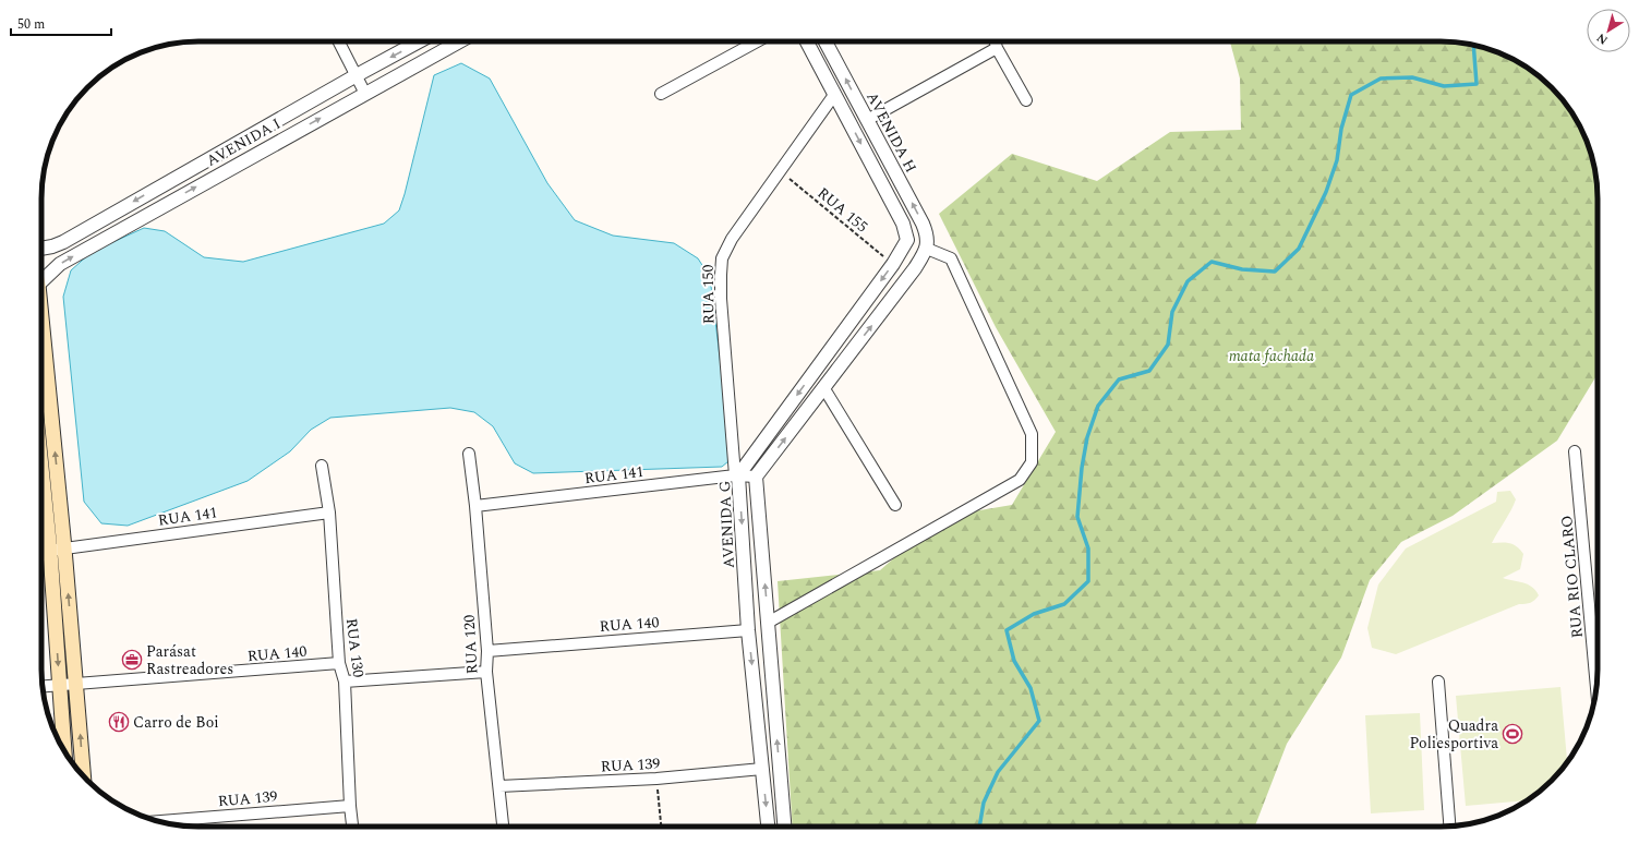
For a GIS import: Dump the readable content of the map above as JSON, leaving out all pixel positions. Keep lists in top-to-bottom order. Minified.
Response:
{"streets":{"street":["AVENIDA H","AVENIDA I","RUA 150","RUA 141","AVENIDA G","RUA RIO CLARO","RUA 140","RUA 120","RUA 130","RUA 139"],"path":["RUA 155"]},"crossings":[["RUA 155","RUA 150"],["RUA 155","AVENIDA G"],["RUA 150","RUA 141"],["RUA 150","AVENIDA G"],["RUA 141","AVENIDA G"],["RUA 141","RUA 120"],["RUA 141","RUA 130"],["AVENIDA G","RUA 140"],["AVENIDA G","RUA 139"],["RUA 140","RUA 120"],["RUA 140","RUA 130"],["RUA 120","RUA 139"],["RUA 130","RUA 139"]],"parks":["mata fachada"],"places":{"office":["Parásat Rastreadores"],"restaurant":["Carro de Boi"],"sports":["Quadra Poliesportiva"]},"scale_bar":"50 m","north":"bottom left"}
